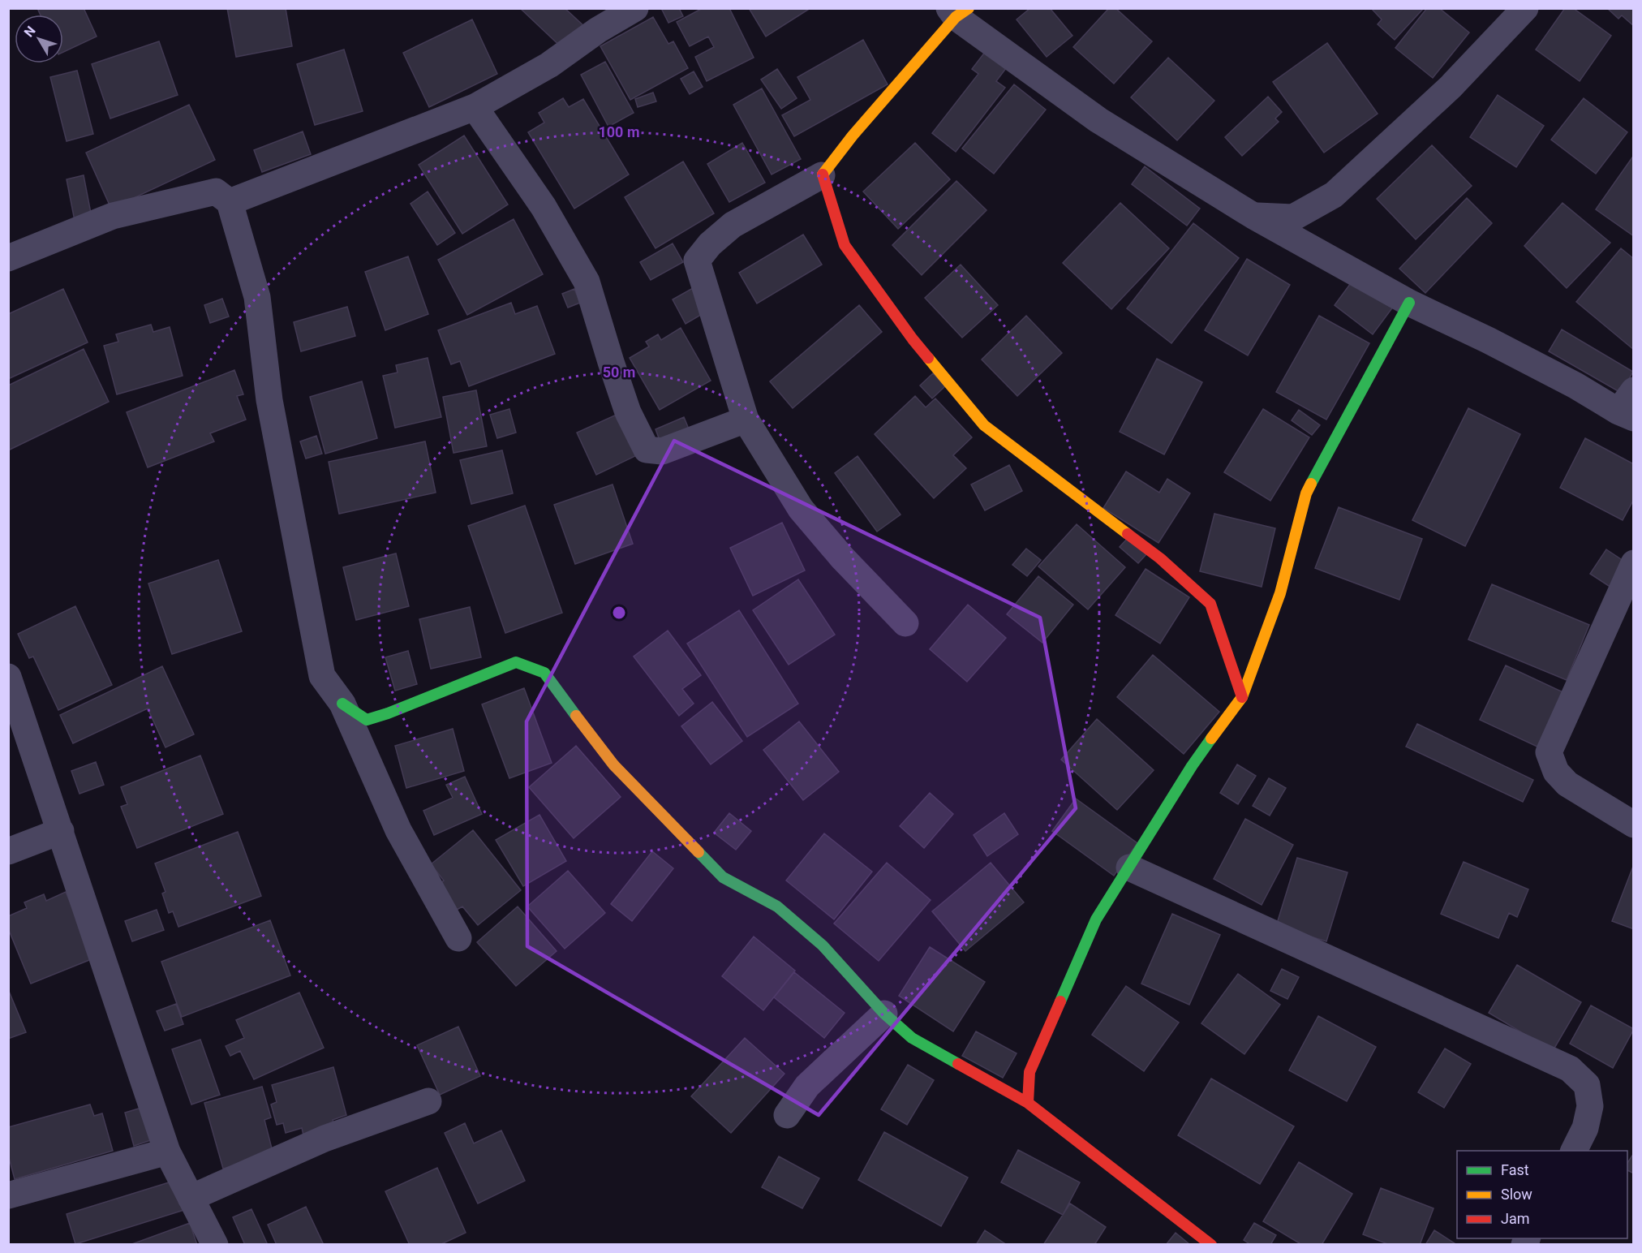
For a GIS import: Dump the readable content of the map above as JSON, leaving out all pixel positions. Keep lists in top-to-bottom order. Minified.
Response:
{"legend":["Fast","Slow","Jam"],"north":"top left","rings":["100 m","50 m"]}
